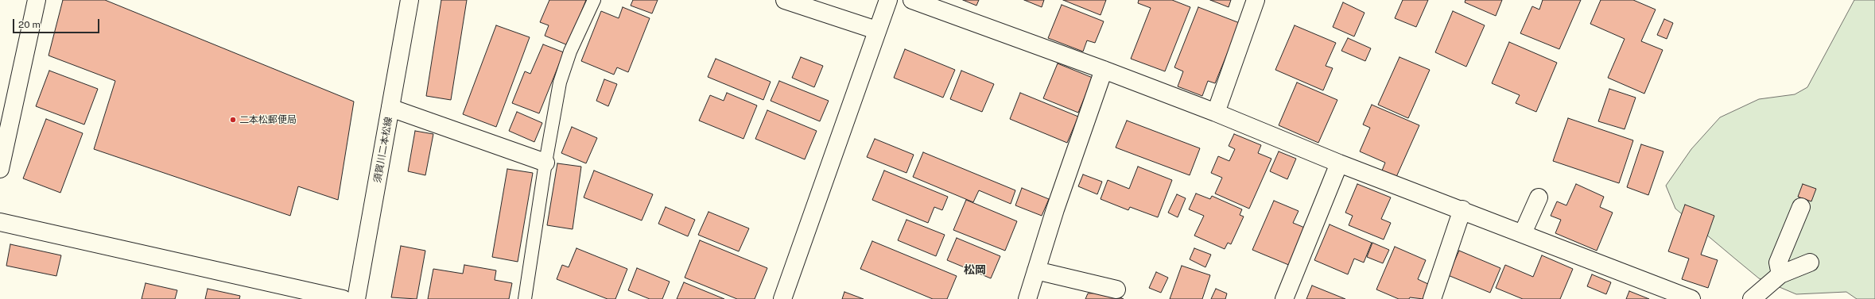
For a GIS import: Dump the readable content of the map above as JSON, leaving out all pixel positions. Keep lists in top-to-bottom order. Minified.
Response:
{"streets":{"street":["須賀川二本松線"]},"districts":["松岡"],"places":["二本松郵便局"],"scale_bar":"20 m"}
